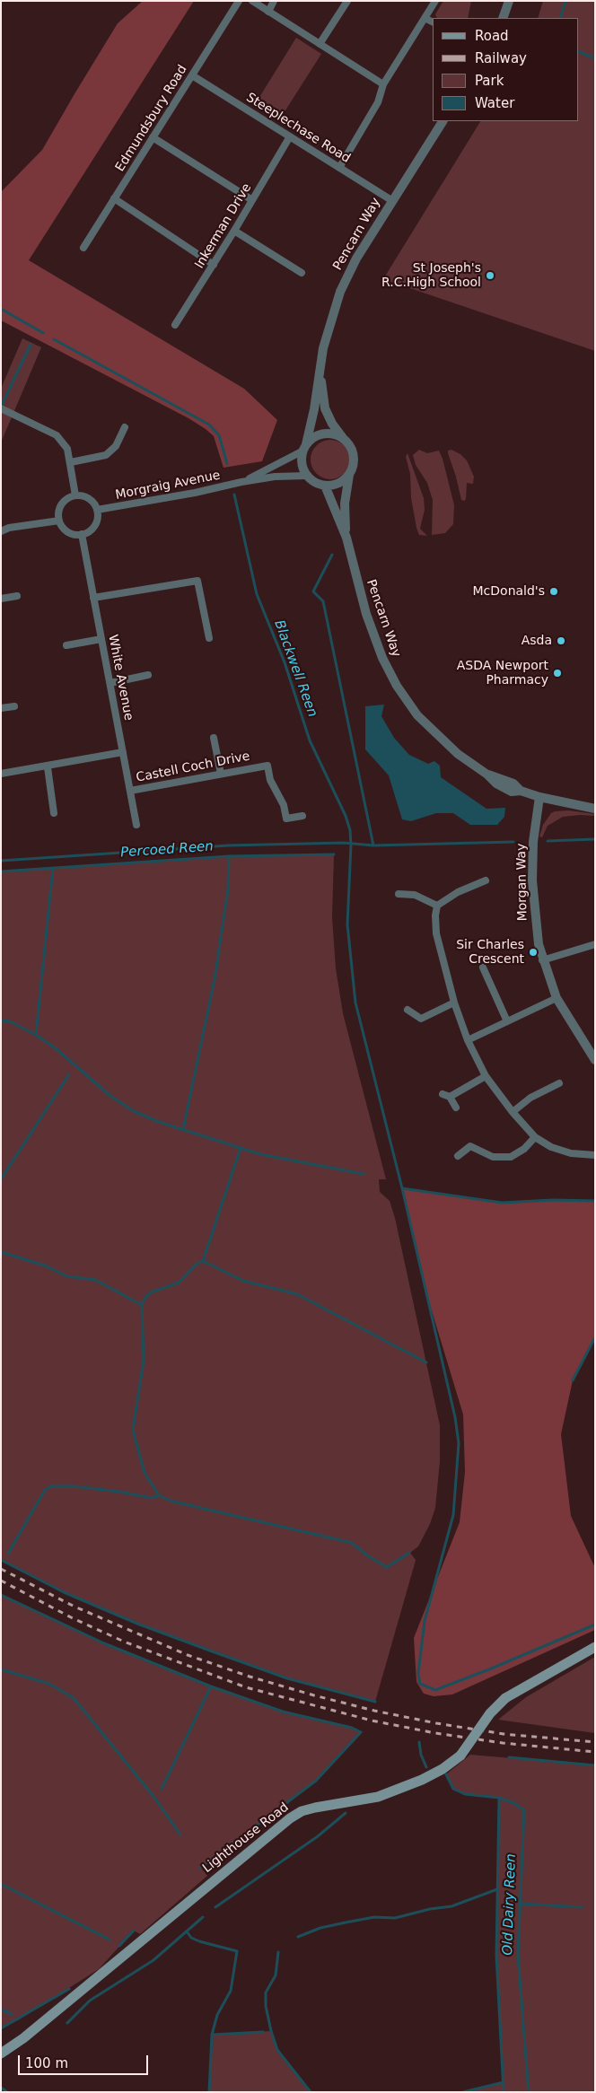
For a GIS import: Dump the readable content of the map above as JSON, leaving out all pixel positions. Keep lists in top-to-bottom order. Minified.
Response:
{"streets":{"main road":["Lighthouse Road"],"street":["Edmundsbury Road","Steeplechase Road","Inkerman Drive","Pencarn Way","Morgraig Avenue","White Avenue","Castell Coch Drive","Morgan Way"]},"crossings":[["Edmundsbury Road","Steeplechase Road"],["Steeplechase Road","Inkerman Drive"],["Steeplechase Road","Pencarn Way"],["Pencarn Way","Morgraig Avenue"],["Pencarn Way","Morgan Way"],["Morgraig Avenue","White Avenue"],["White Avenue","Castell Coch Drive"]],"water":["Blackwell Reen","Percoed Reen","Old Dairy Reen"],"places":["St Joseph's R.C.High School","McDonald's","Asda","ASDA Newport Pharmacy","Sir Charles Crescent"],"legend":["Road","Railway","Park","Water"],"scale_bar":"100 m"}
